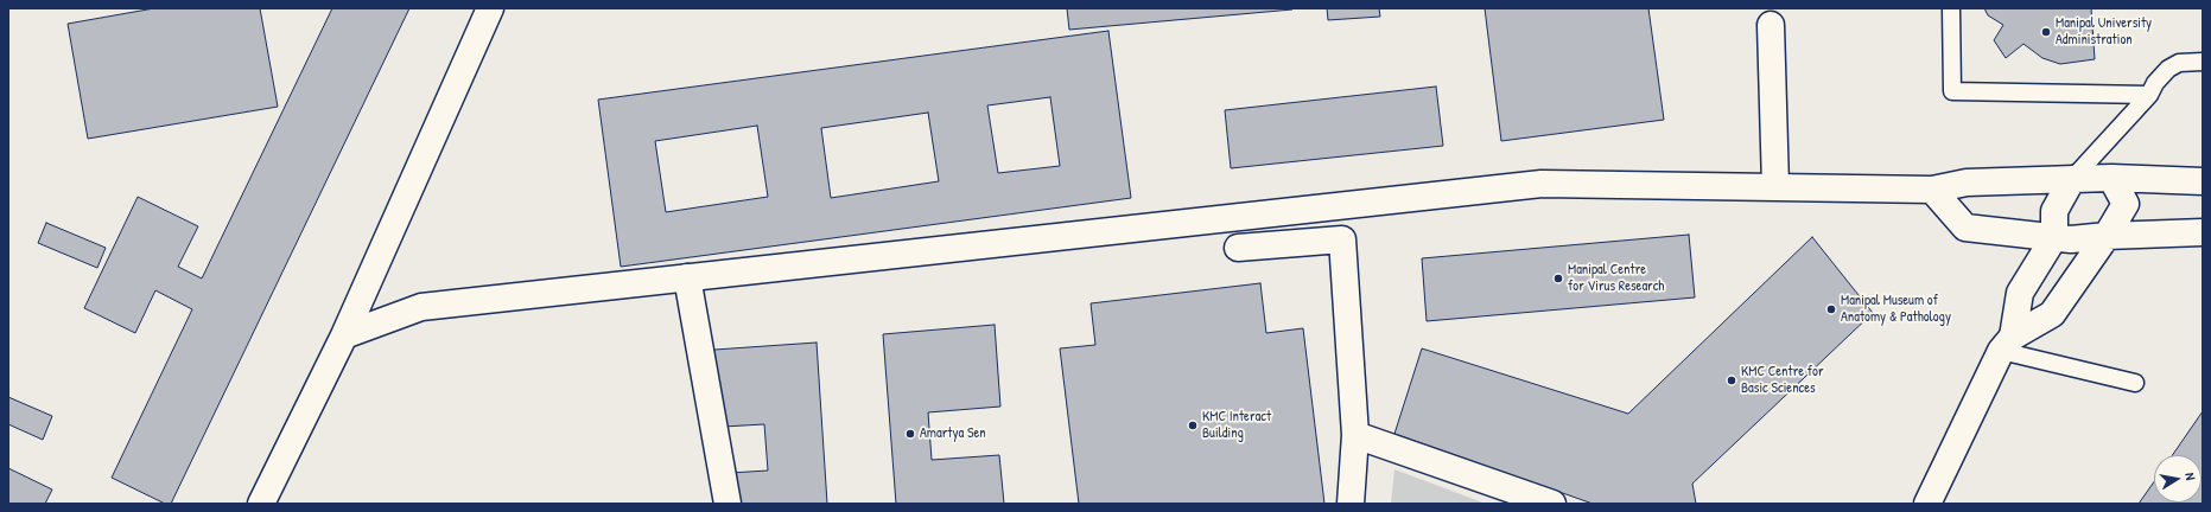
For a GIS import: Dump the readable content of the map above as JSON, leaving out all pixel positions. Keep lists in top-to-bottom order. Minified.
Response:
{"places":["Manipal University Administration","Manipal Centre for Virus Research","Manipal Museum of Anatomy & Pathology","KMC Centre for Basic Sciences","KMC Interact Building","Amartya Sen"],"north":"right"}
